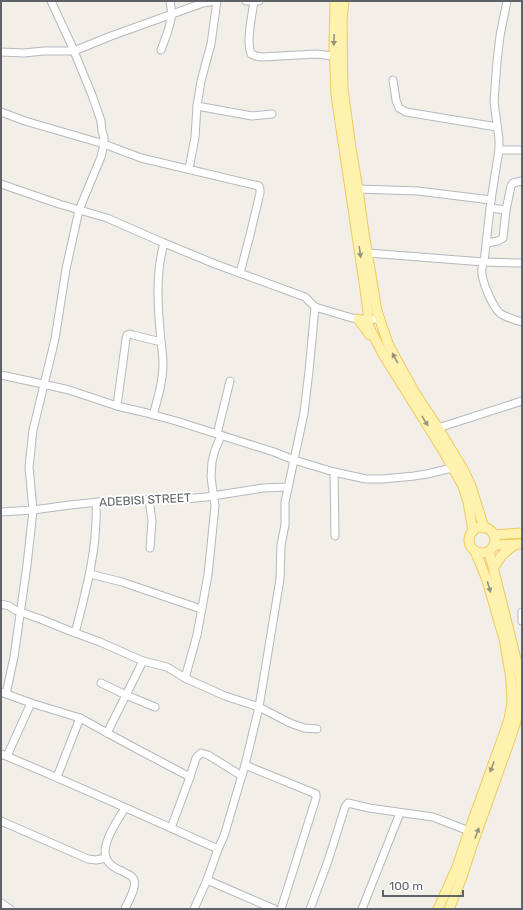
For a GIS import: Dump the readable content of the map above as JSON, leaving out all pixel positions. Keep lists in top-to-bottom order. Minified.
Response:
{"streets":{"street":["ADEBISI STREET"]},"scale_bar":"100 m"}
